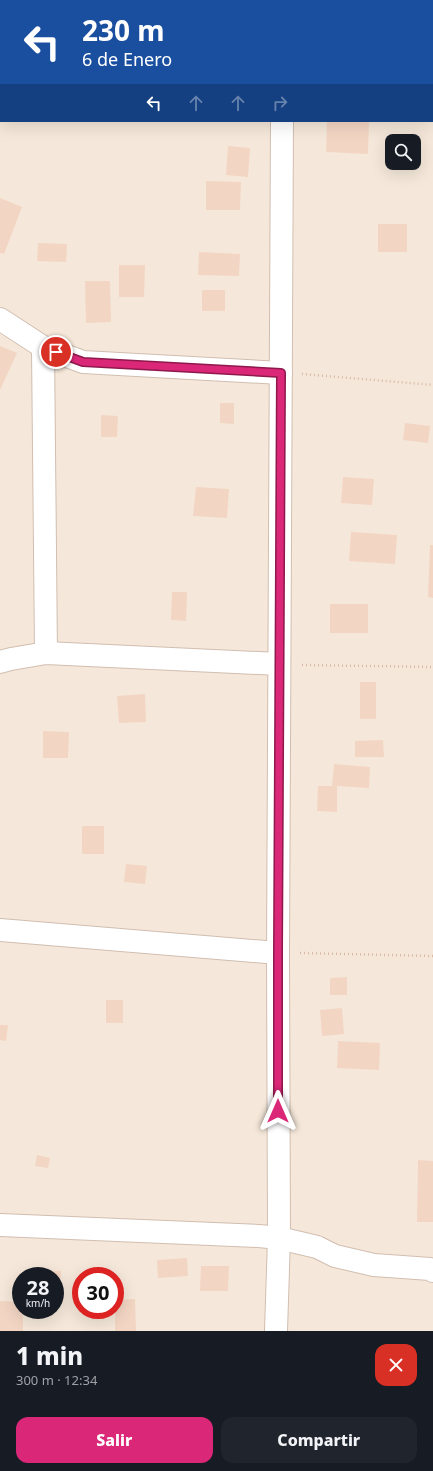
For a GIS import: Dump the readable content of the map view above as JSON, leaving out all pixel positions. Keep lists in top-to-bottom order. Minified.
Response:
{"page":{"turn":["230 m","6 de Enero"],"speed":"28 km/h","limit":"30","heading":["1 min","300 m · 12:34"],"buttons":["Salir","Compartir"]}}
